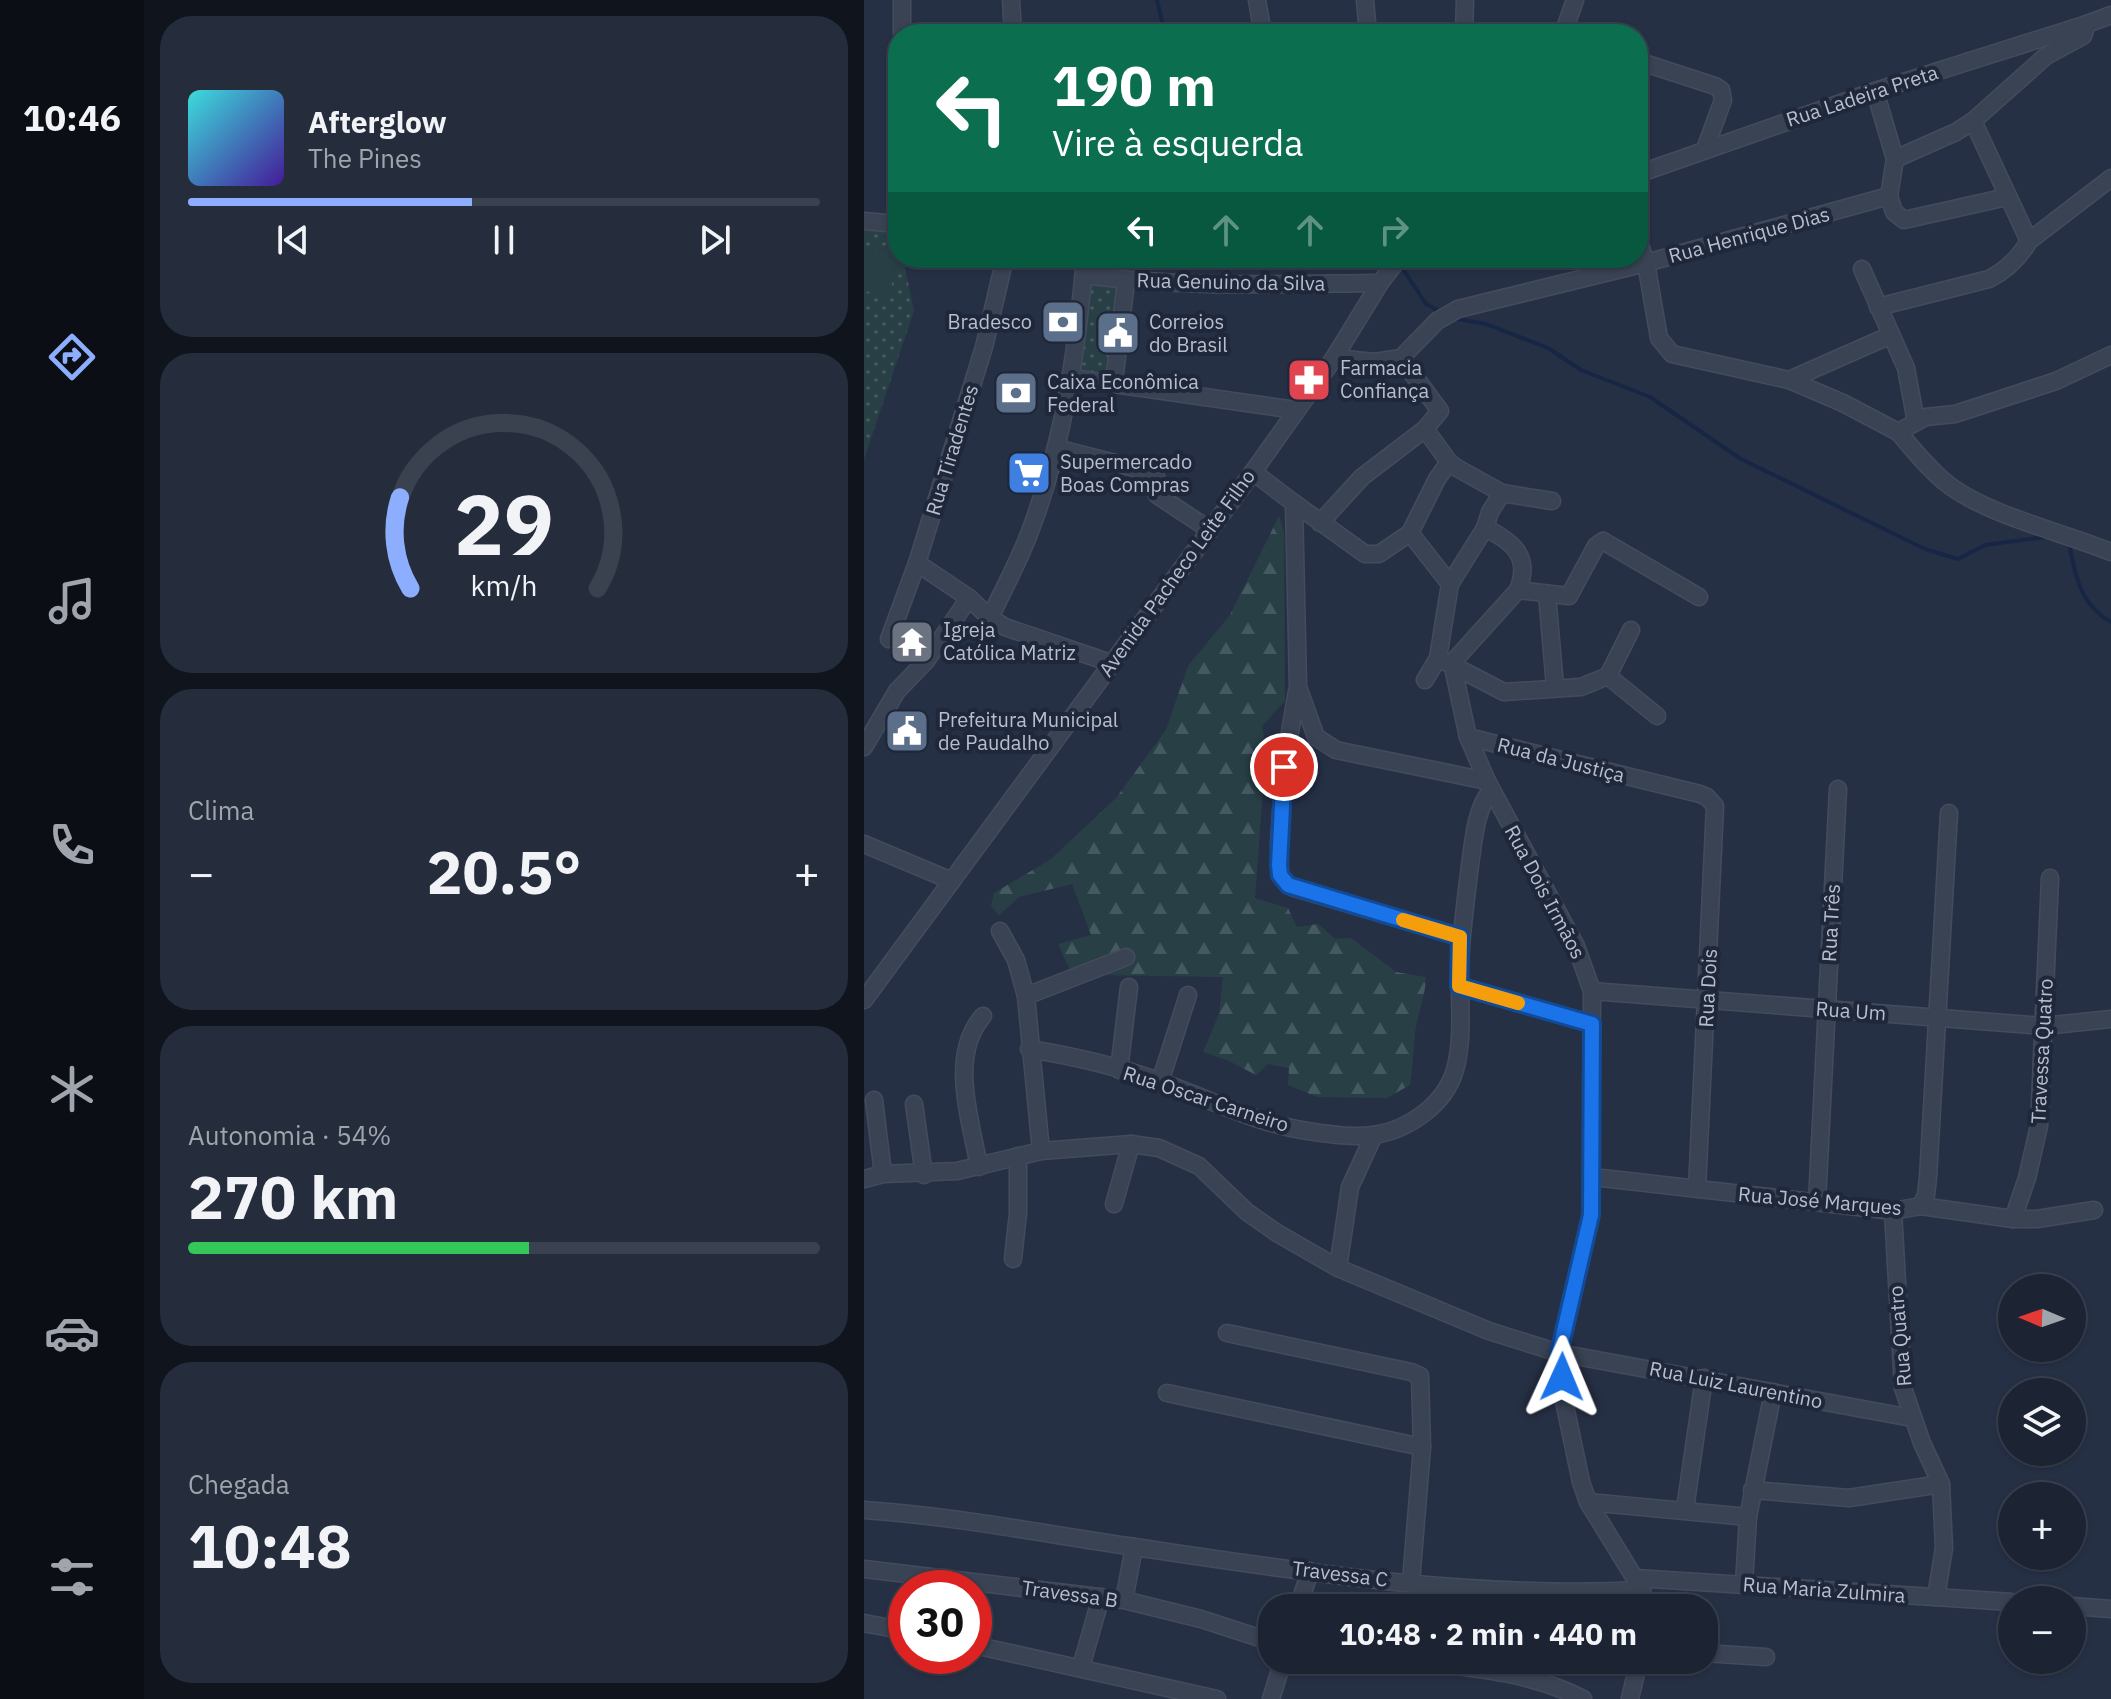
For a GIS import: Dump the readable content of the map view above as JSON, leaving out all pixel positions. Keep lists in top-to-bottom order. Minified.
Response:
{"streets":{"street":["Rua Ladeira Preta","Rua Henrique Dias","Rua Genuino da Silva","Rua Tiradentes","Avenida Pacheco Leite Filho","Rua da Justiça","Rua Dois Irmãos","Rua Três","Rua Dois","Rua Um","Travessa Quatro","Rua Oscar Carneiro","Rua José Marques","Rua Quatro","Rua Luiz Laurentino","Travessa C","Rua Maria Zulmira","Travessa B"]},"crossings":[["Rua Genuino da Silva","Avenida Pacheco Leite Filho"],["Rua da Justiça","Rua Dois Irmãos"],["Rua da Justiça","Rua Dois"],["Rua da Justiça","Rua Oscar Carneiro"],["Rua Dois Irmãos","Rua Um"],["Rua Dois Irmãos","Rua Oscar Carneiro"],["Rua Dois Irmãos","Rua José Marques"],["Rua Dois Irmãos","Rua Luiz Laurentino"],["Rua Dois Irmãos","Travessa C"],["Rua Dois Irmãos","Rua Maria Zulmira"],["Rua Três","Rua Um"],["Rua Três","Rua José Marques"],["Rua Dois","Rua Um"],["Rua Dois","Rua José Marques"],["Rua Um","Travessa Quatro"],["Travessa Quatro","Rua José Marques"],["Rua José Marques","Rua Quatro"],["Rua Quatro","Rua Luiz Laurentino"],["Rua Quatro","Rua Maria Zulmira"],["Travessa C","Rua Maria Zulmira"]],"places":{"bank":["Bradesco","Caixa Econômica Federal"],"public building":["Correios do Brasil","Prefeitura Municipal de Paudalho"],"pharmacy":["Farmacia Confiança"],"supermarket":["Supermercado Boas Compras"],"temple":["Igreja Católica Matriz"]},"north":"left","page":{"tabs":"10:46","turn":["190 m","Vire à esquerda"],"song":["Afterglow","The Pines"],"tile":["Clima",["Autonomia · 54%","270 km"],["Chegada","10:48"]],"heat":["−","20.5°","+"],"map_buttons":["+","−"],"limit":"30","trip":"10:48 · 2 min · 440 m","gauge":["29","km/h"]}}
